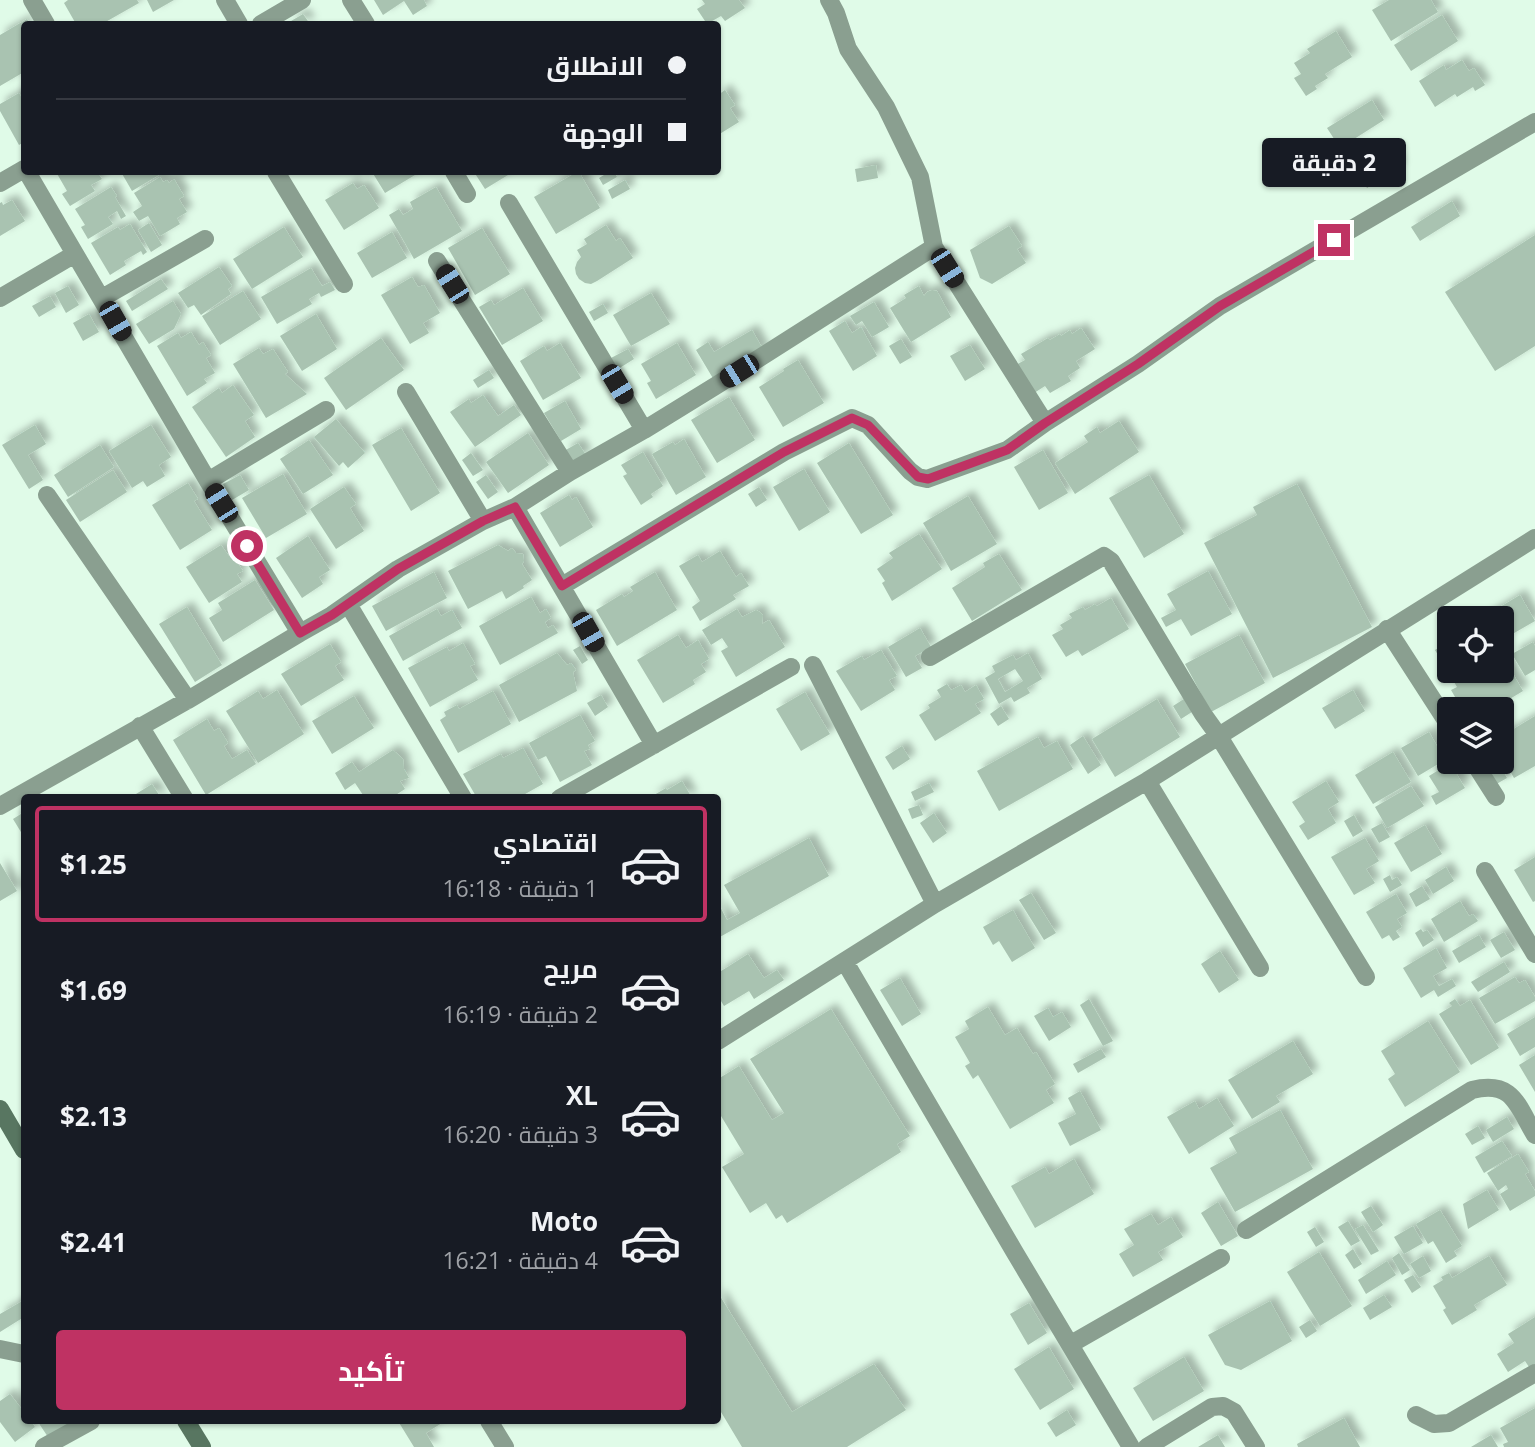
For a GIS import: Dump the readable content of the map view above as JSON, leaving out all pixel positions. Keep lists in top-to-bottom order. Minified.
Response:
{"page":{"banner":["الانطلاق","الوجهة"],"bubble":"2 دقيقة","list":[{"name":"اقتصادي","note":"1 دقيقة · 16:18","value":"$1.25"},{"name":"مريح","note":"2 دقيقة · 16:19","value":"$1.69"},{"name":"XL","note":"3 دقيقة · 16:20","value":"$2.13"},{"name":"Moto","note":"4 دقيقة · 16:21","value":"$2.41"}],"buttons":"تأكيد"}}
